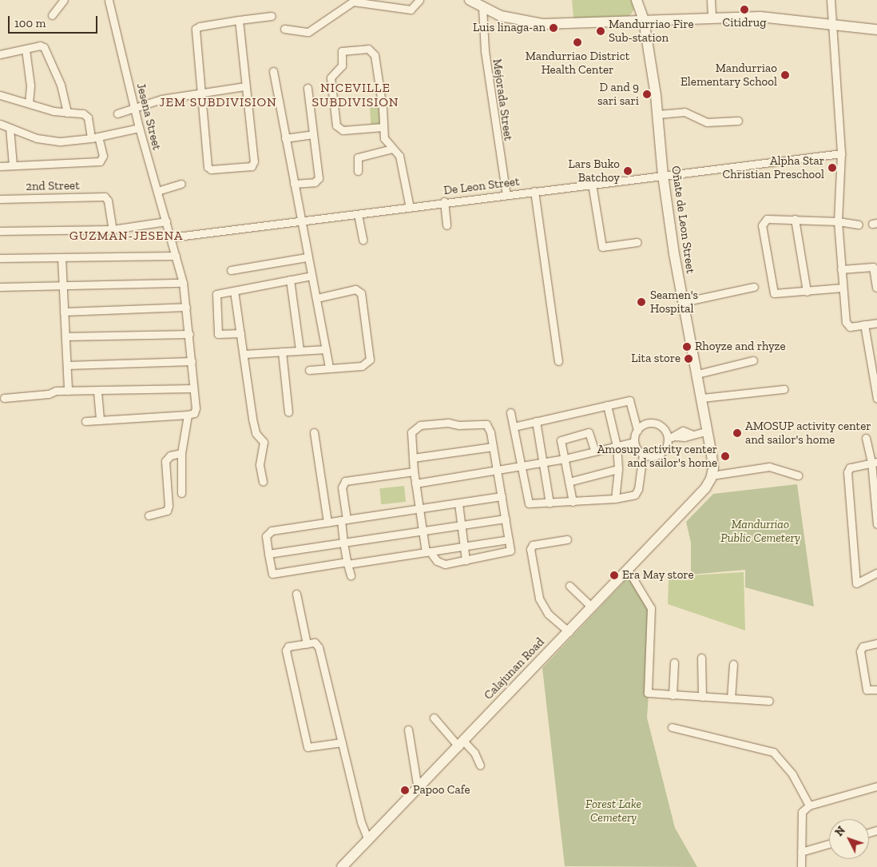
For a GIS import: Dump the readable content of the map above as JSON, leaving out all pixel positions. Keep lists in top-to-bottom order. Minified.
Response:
{"streets":{"main road":["Oñate de Leon Street","Calajunan Road"],"street":["Mejorada Street","Jesena Street","2nd Street","De Leon Street"]},"crossings":[["Mejorada Street","De Leon Street"],["Jesena Street","De Leon Street"],["De Leon Street","Oñate de Leon Street"],["Oñate de Leon Street","Calajunan Road"]],"districts":["NICEVILLE SUBDIVISION","JEM SUBDIVISION","GUZMAN-JESENA"],"parks":["Mandurriao Public Cemetery","Forest Lake Cemetery"],"places":["Citidrug","Luis linaga-an","Mandurriao Fire Sub-station","Mandurriao District Health Center","Mandurriao Elementary School","D and 9 sari sari","Alpha Star Christian Preschool","Lars Buko Batchoy","Seamen's Hospital","Rhoyze and rhyze","Lita store","AMOSUP activity center and sailor's home","Amosup activity center and sailor's home","Era May store","Papoo Cafe"],"scale_bar":"100 m","north":"top left"}
